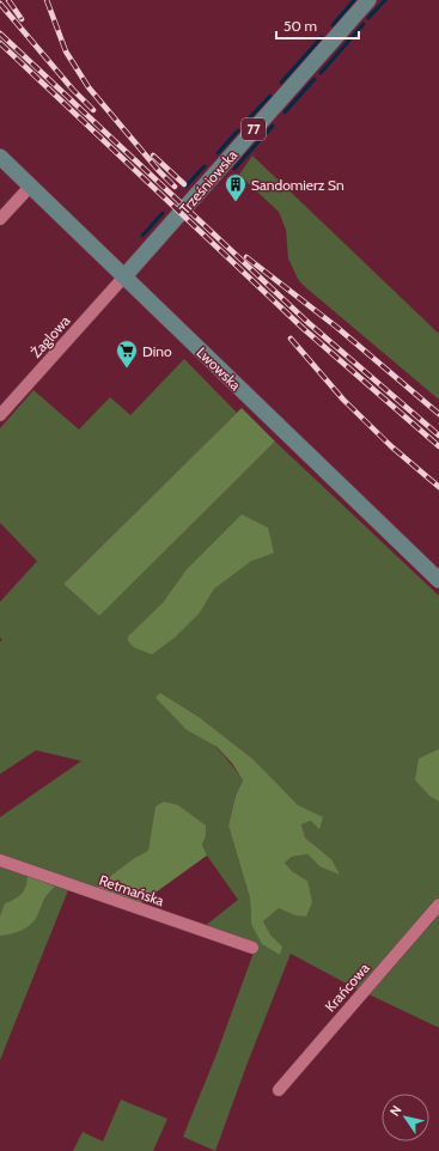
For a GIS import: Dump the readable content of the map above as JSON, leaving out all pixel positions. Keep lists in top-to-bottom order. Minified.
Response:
{"streets":{"main road":["77","Trześniowska","Lwowska"],"street":["Żaglowa","Retmańska","Krańcowa"]},"crossings":[["Trześniowska","Żaglowa"],["Trześniowska","Lwowska"],["Żaglowa","Lwowska"]],"places":{"building":["Sandomierz Sn"],"supermarket":["Dino"]},"scale_bar":"50 m","north":"top left"}
